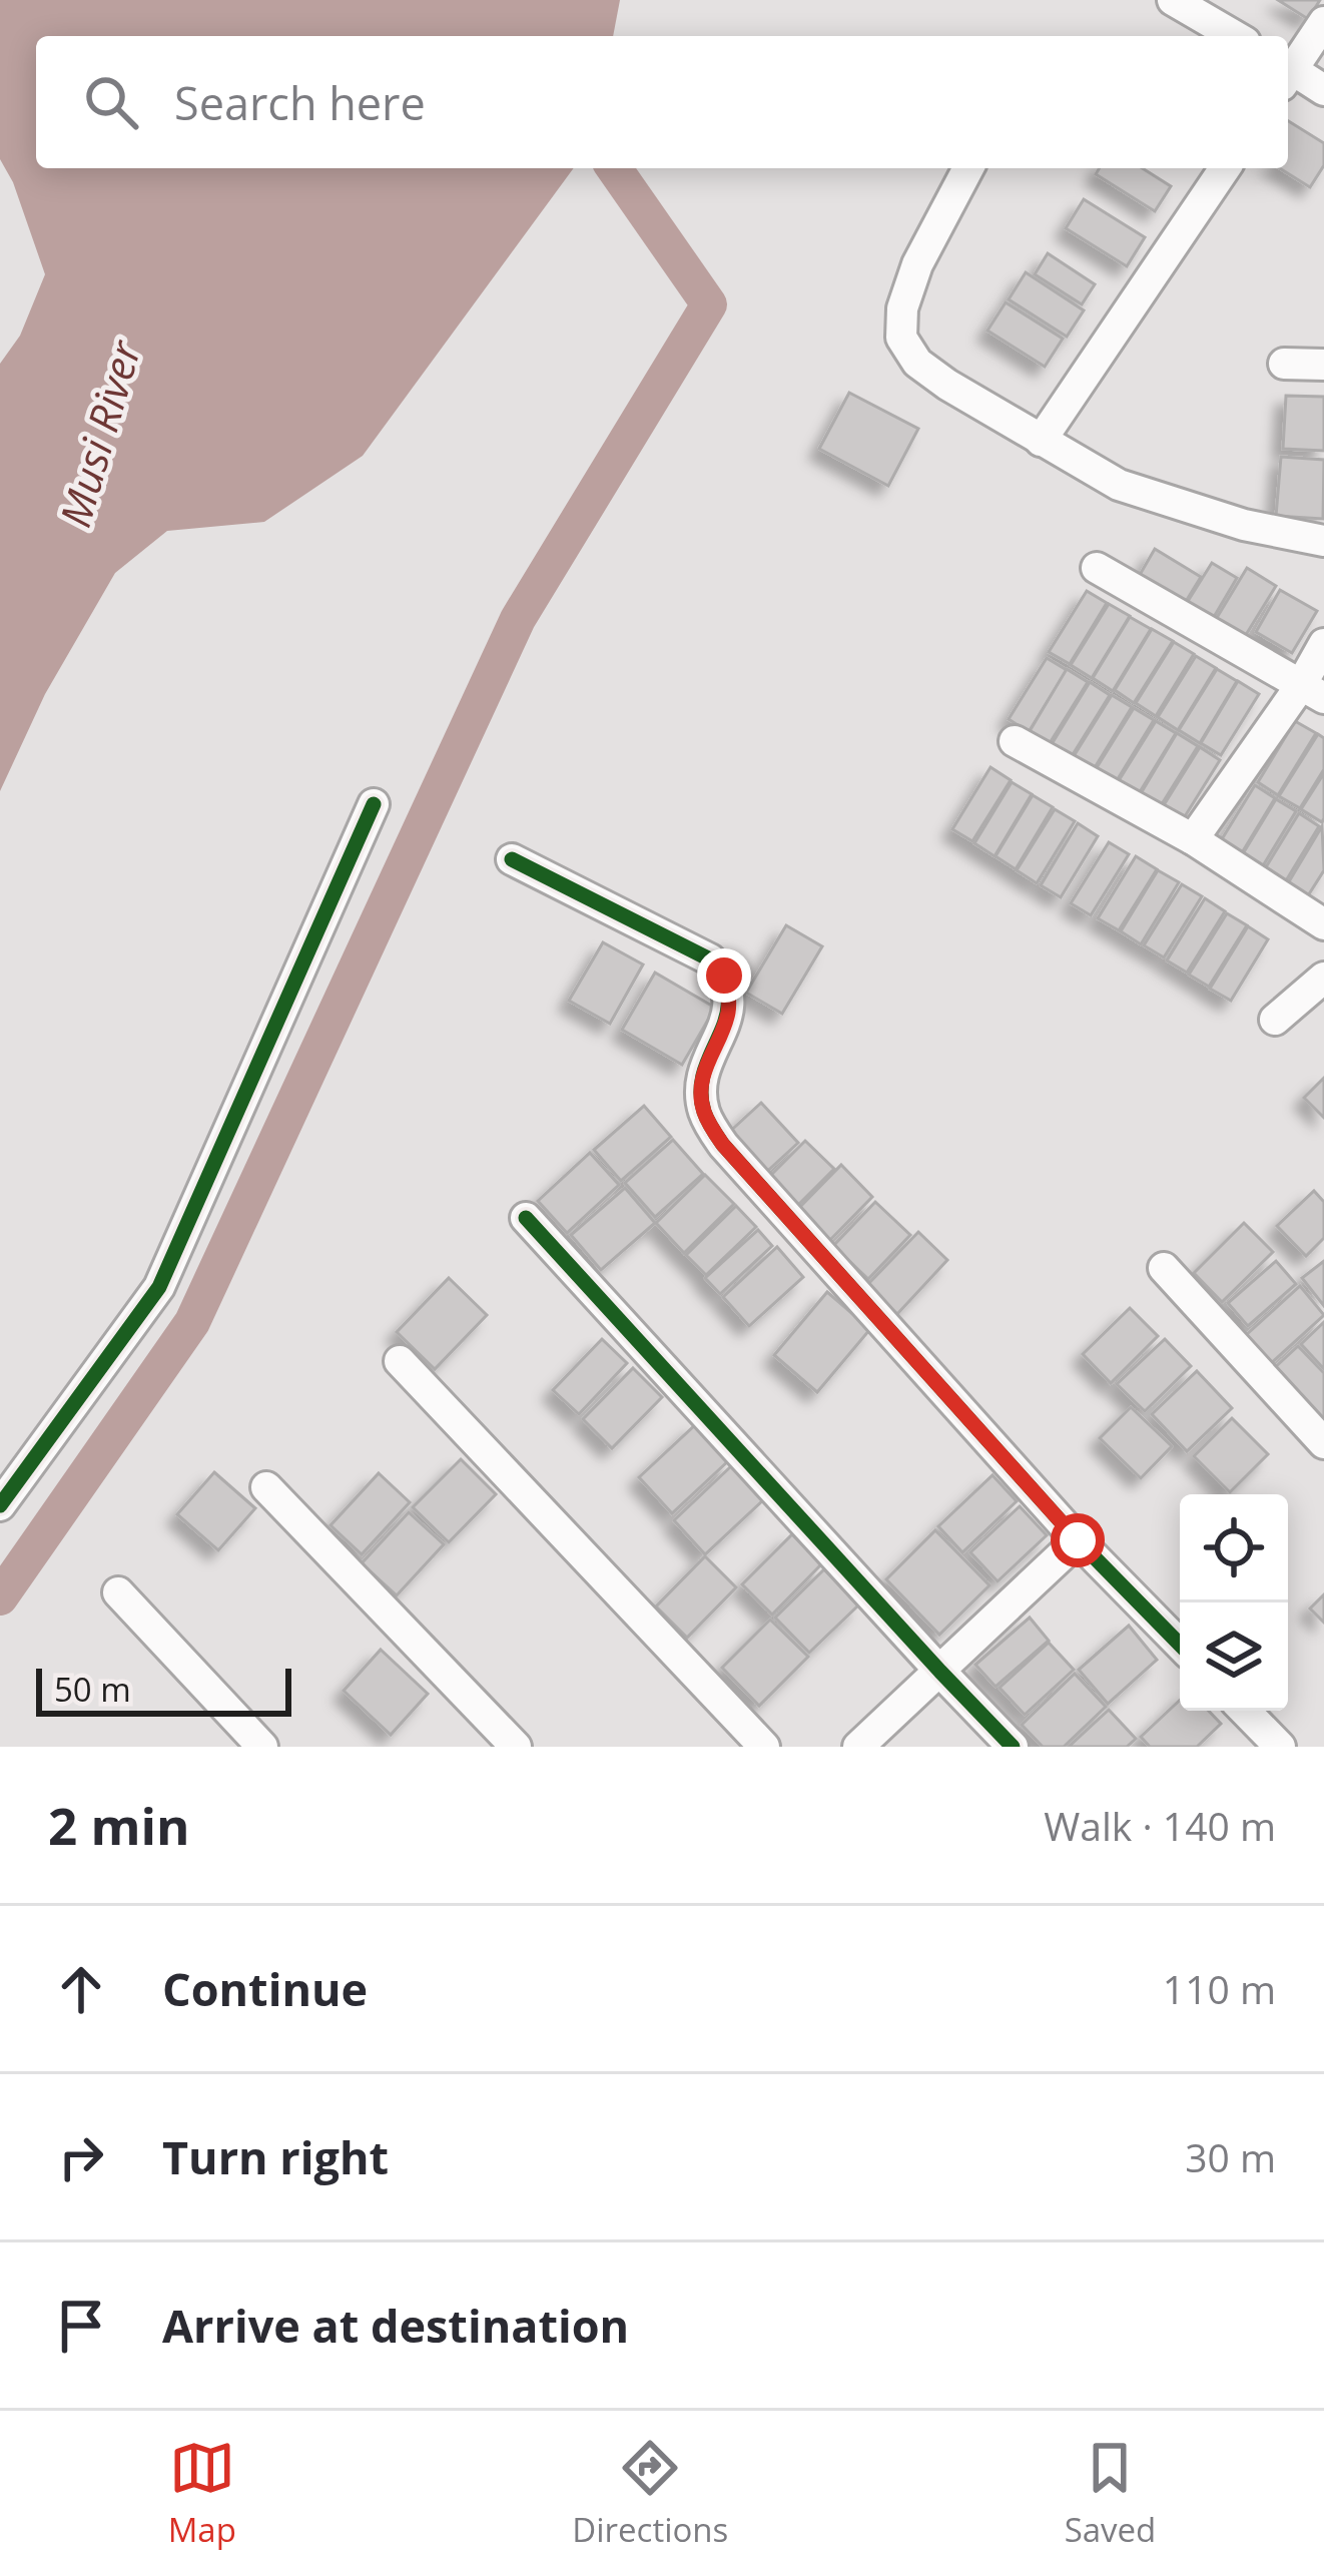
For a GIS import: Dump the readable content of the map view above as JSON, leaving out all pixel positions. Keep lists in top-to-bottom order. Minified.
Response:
{"water":["Musi River"],"scale_bar":"50 m","page":{"search":"Search here","scale":"50 m","heading":["2 min","Walk · 140 m"],"list":[["Continue","110 m"],["Turn right","30 m"],"Arrive at destination"],"nav":["Map","Directions","Saved"]}}
